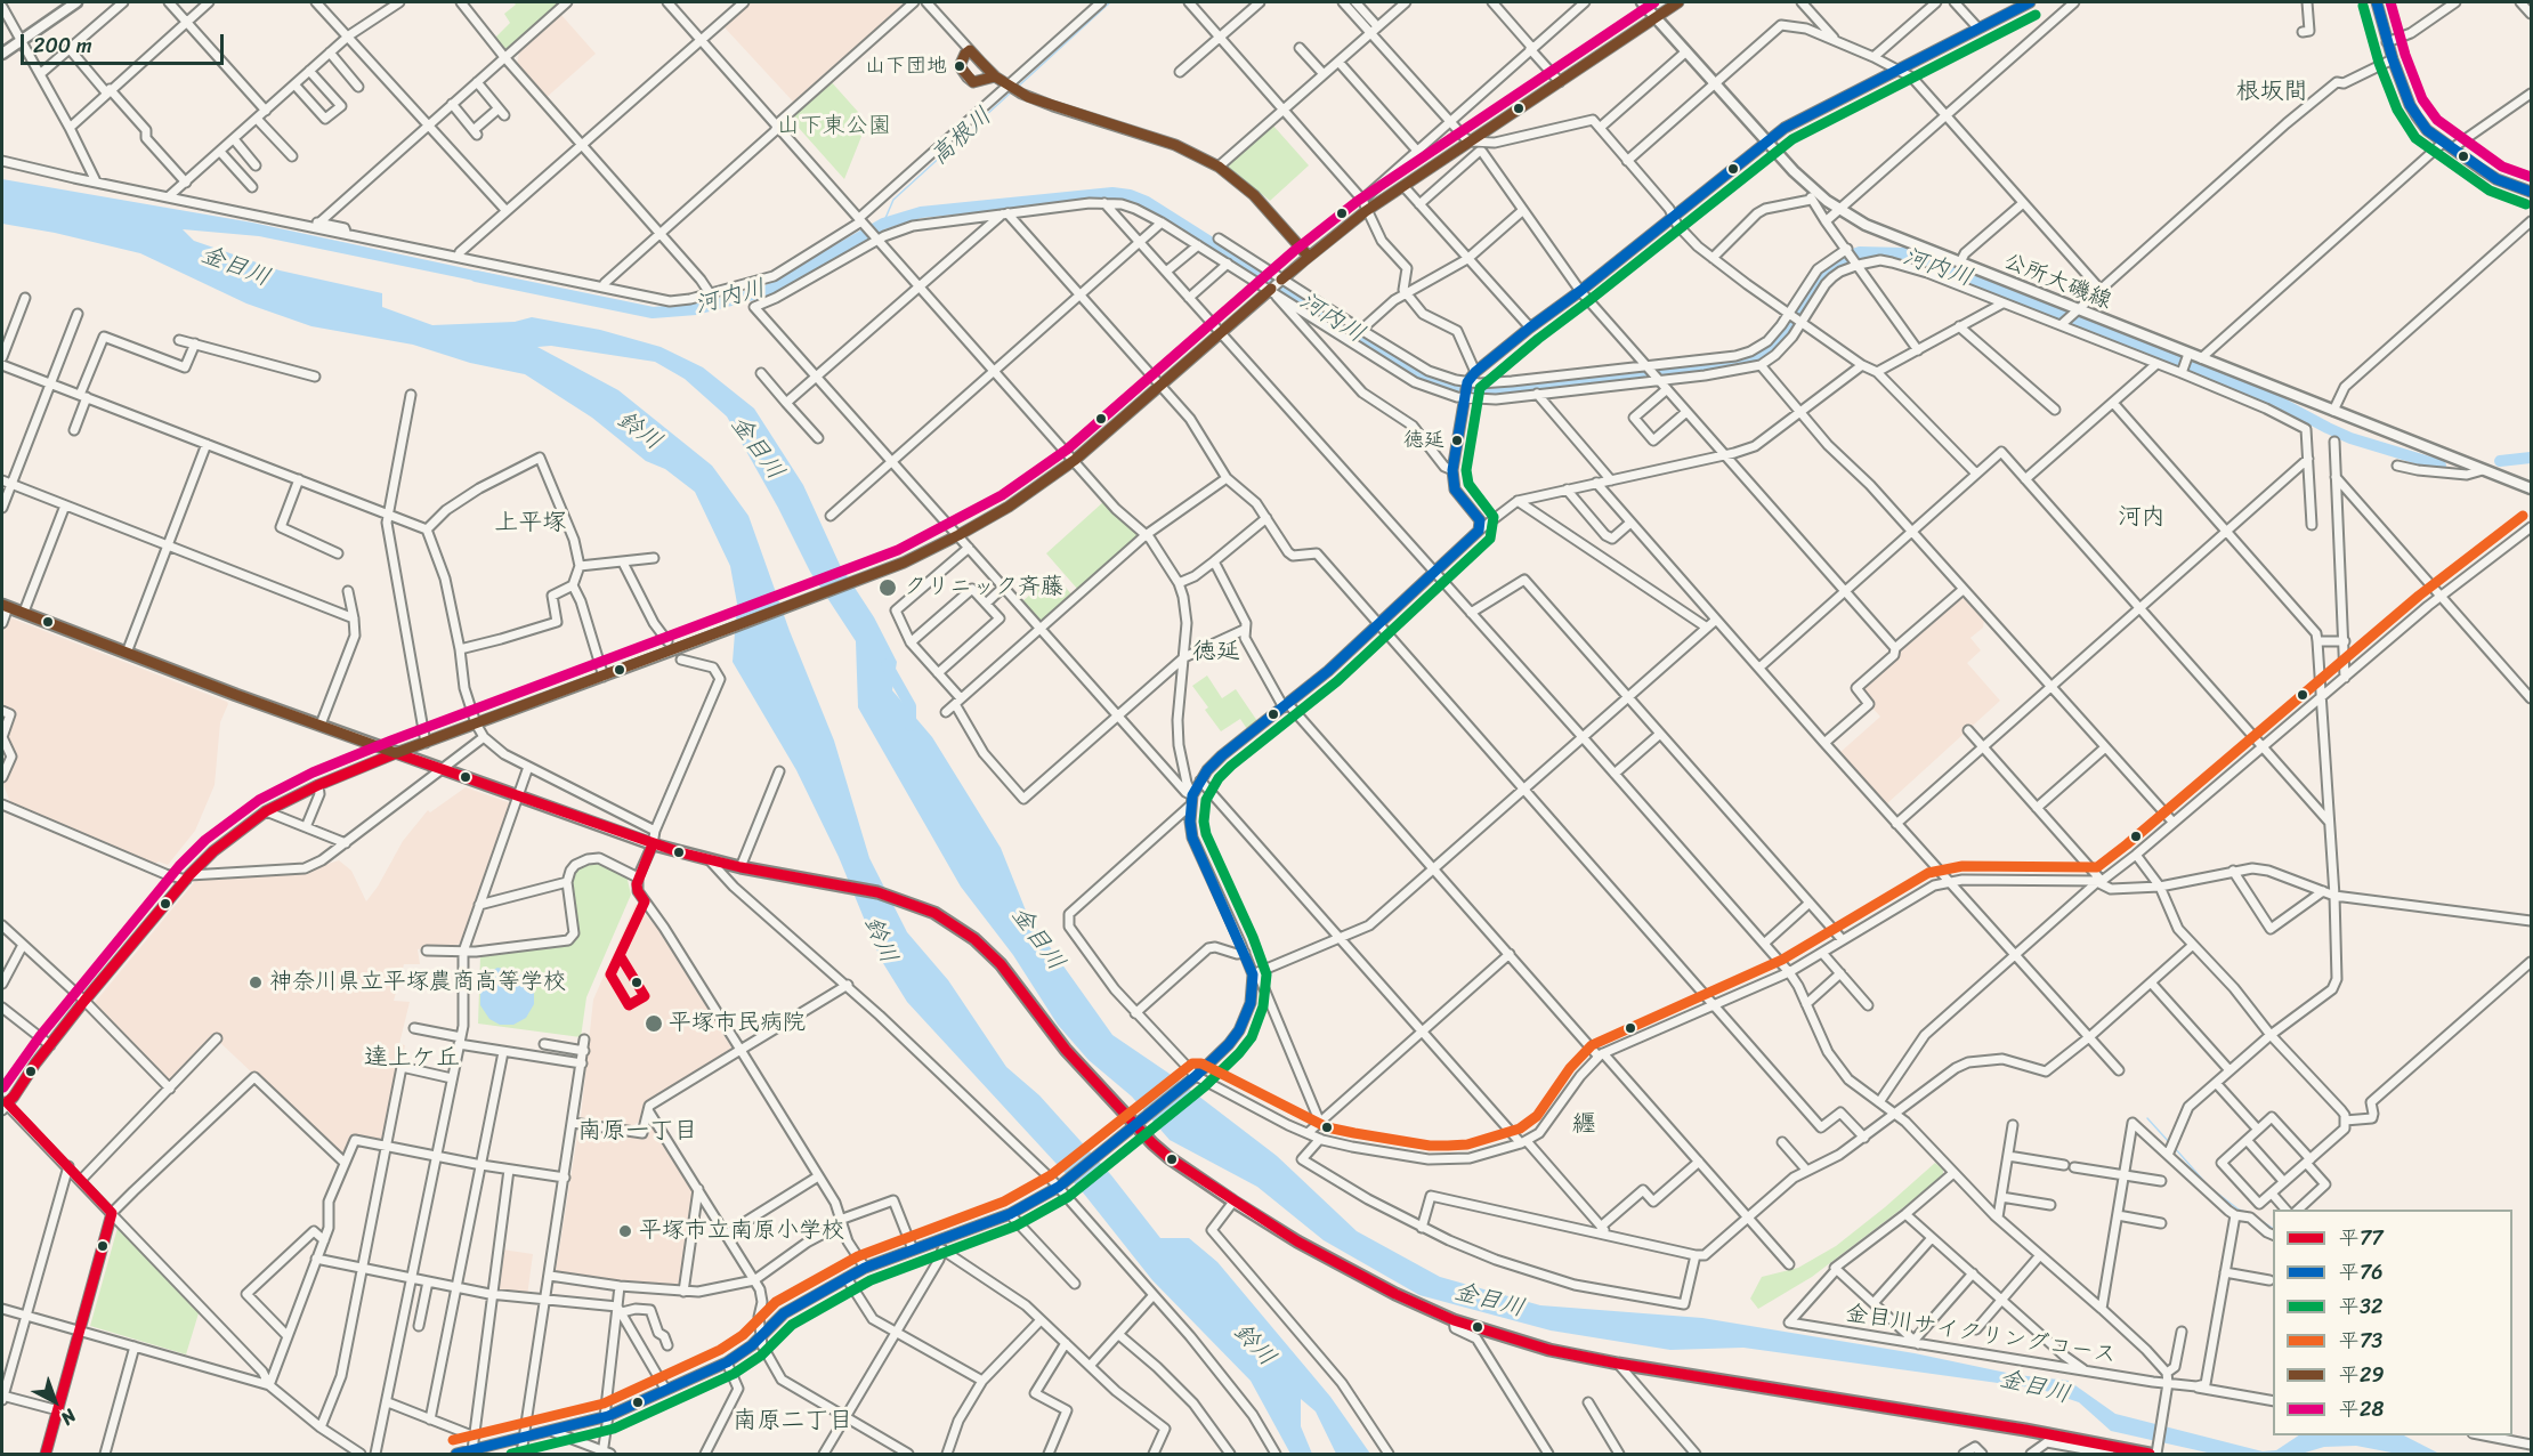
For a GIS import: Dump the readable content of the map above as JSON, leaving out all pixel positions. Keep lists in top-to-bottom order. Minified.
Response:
{"streets":{"main road":["公所大磯線"],"street":["金目川サイクリングコース"]},"districts":["根坂間","河内","上平塚","徳延","達上ケ丘","纒","南原一丁目","南原二丁目"],"water":["高根川","金目川","河内川","鈴川"],"parks":["山下東公園"],"places":["山下団地","徳延","クリニック斉藤","神奈川県立平塚農商高等学校","平塚市民病院","平塚市立南原小学校"],"lines":["transit line 平76","transit line 平29","transit line 平28","transit line 平32","transit line 平73","transit line 平77"],"legend":["平77","平76","平32","平73","平29","平28"],"scale_bar":"200 m","north":"bottom right"}
